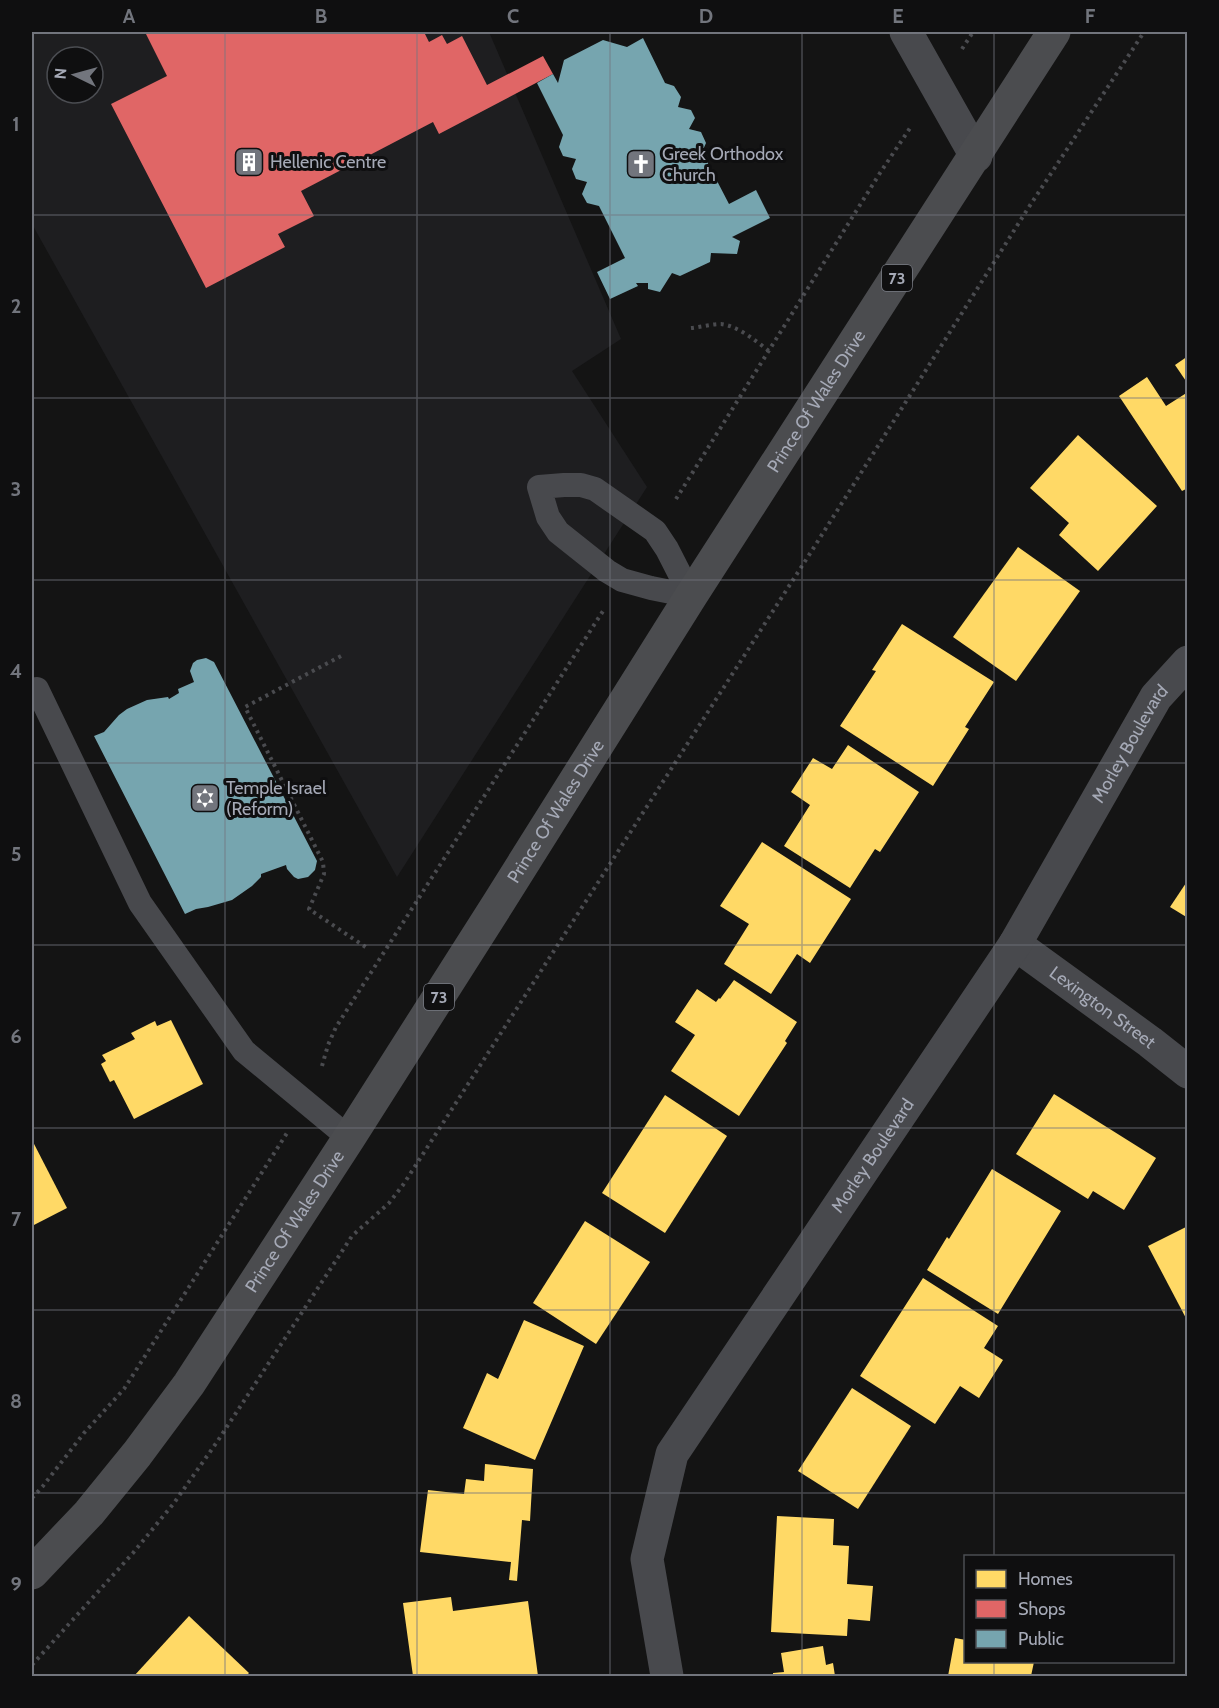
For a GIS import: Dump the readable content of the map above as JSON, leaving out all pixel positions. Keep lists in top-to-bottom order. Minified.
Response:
{"streets":{"main road":["73","Prince Of Wales Drive"],"street":["Morley Boulevard","Lexington Street"]},"crossings":[["Morley Boulevard","Lexington Street"]],"places":{"building":["Hellenic Centre"],"church":["Greek Orthodox Church"],"synagogue":["Temple Israel (Reform)"]},"legend":["Homes","Shops","Public"],"north":"left","grid":{"columns":["A","B","C","D","E","F"],"rows":["1","2","3","4","5","6","7","8","9"]}}
